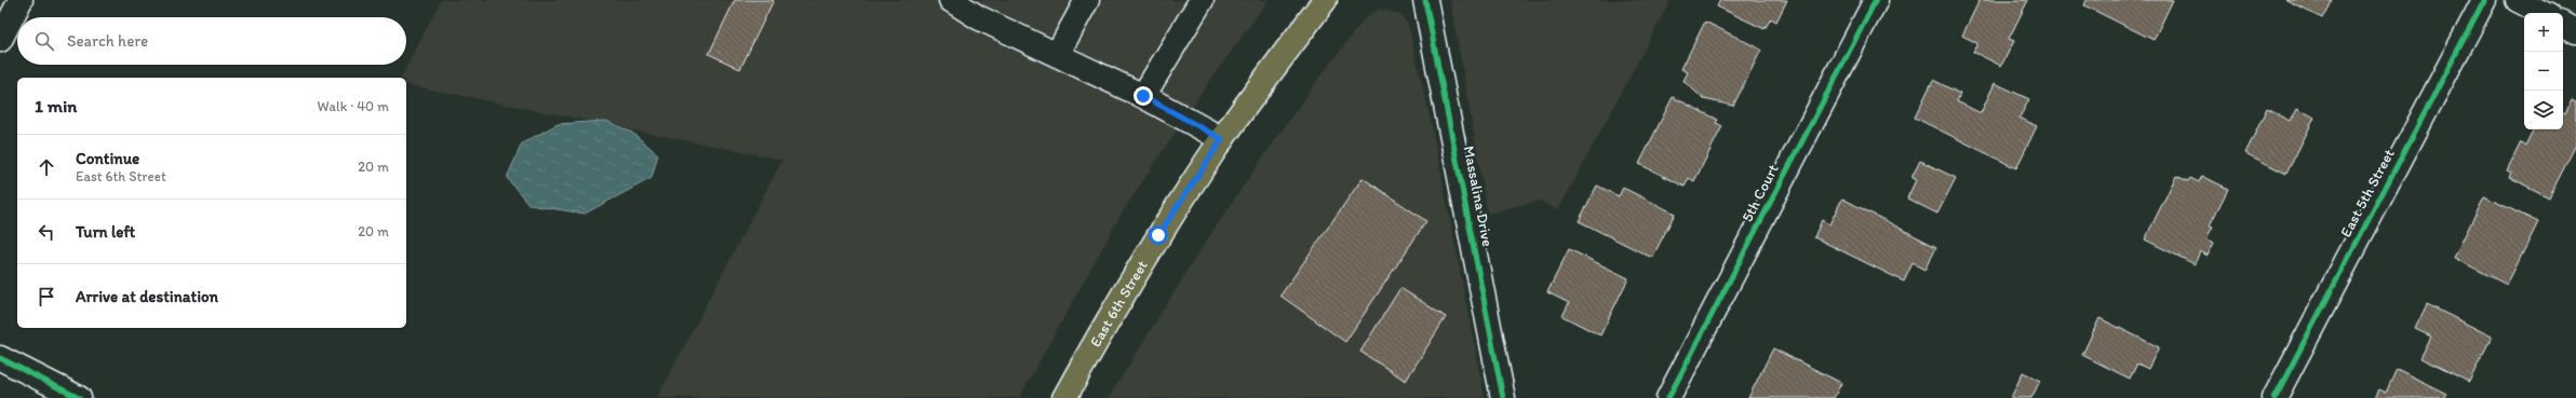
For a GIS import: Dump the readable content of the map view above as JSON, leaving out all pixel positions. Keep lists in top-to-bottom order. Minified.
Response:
{"streets":{"main road":["East 6th Street"],"street":["5th Court","East 5th Street","Massalina Drive"]},"page":{"map_buttons":["+","−"],"search":"Search here","heading":["1 min","Walk · 40 m"],"list":[["Continue","East 6th Street","20 m"],["Turn left","20 m"],"Arrive at destination"]}}
